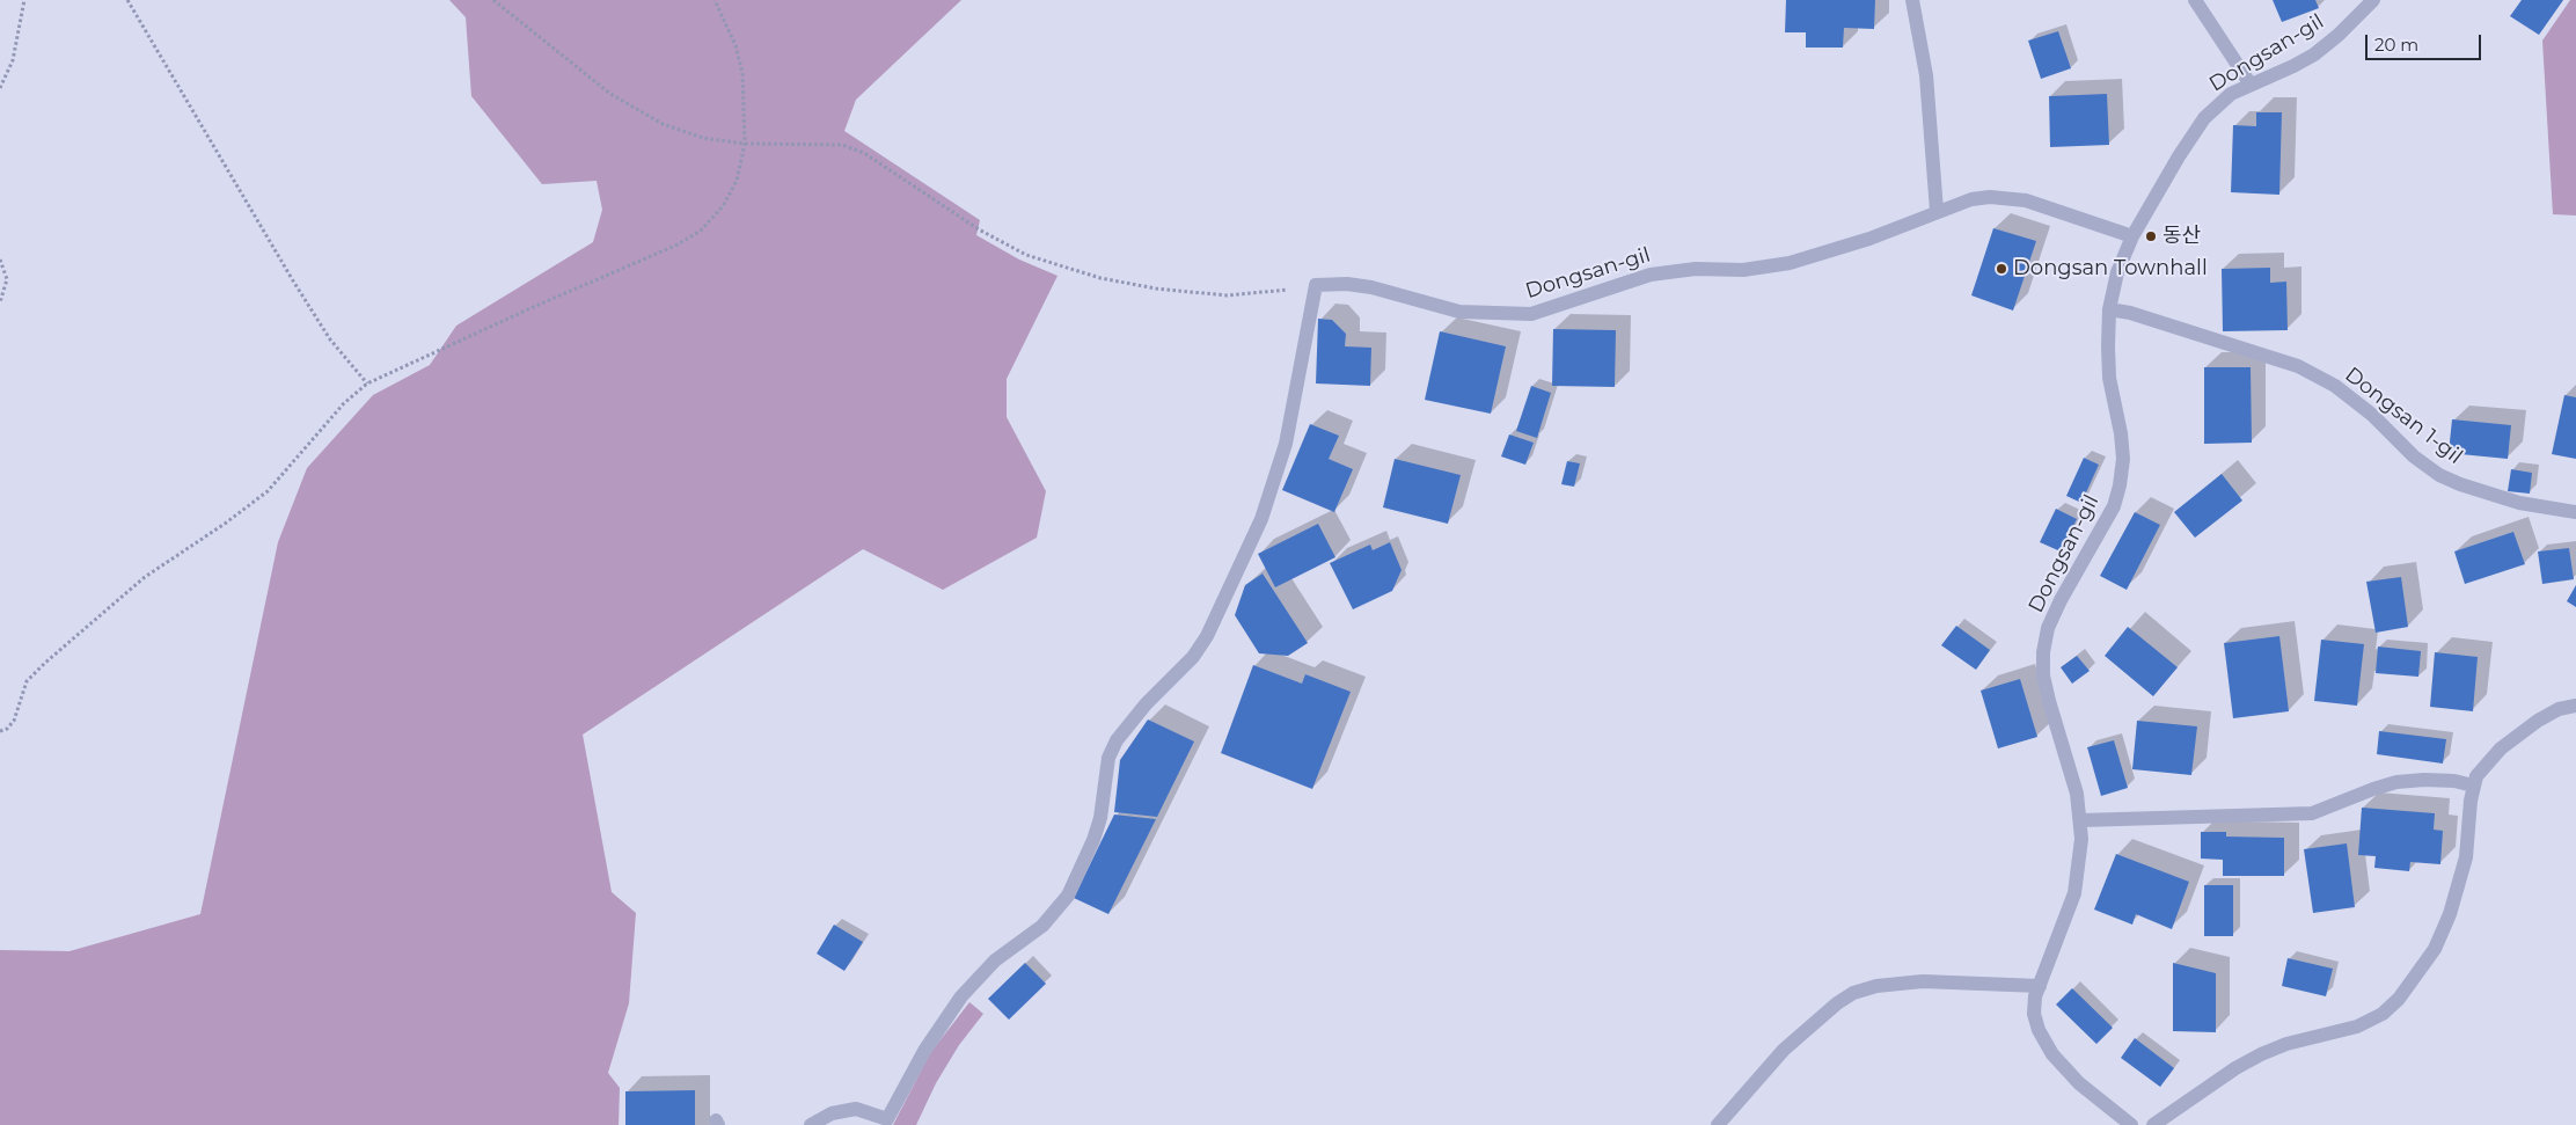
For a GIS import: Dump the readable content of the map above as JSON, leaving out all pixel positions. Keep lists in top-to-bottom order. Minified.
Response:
{"streets":{"street":["Dongsan-gil","Dongsan 1-gil"]},"crossings":[["Dongsan-gil","Dongsan 1-gil"]],"places":["동산","Dongsan Townhall"],"scale_bar":"20 m"}
